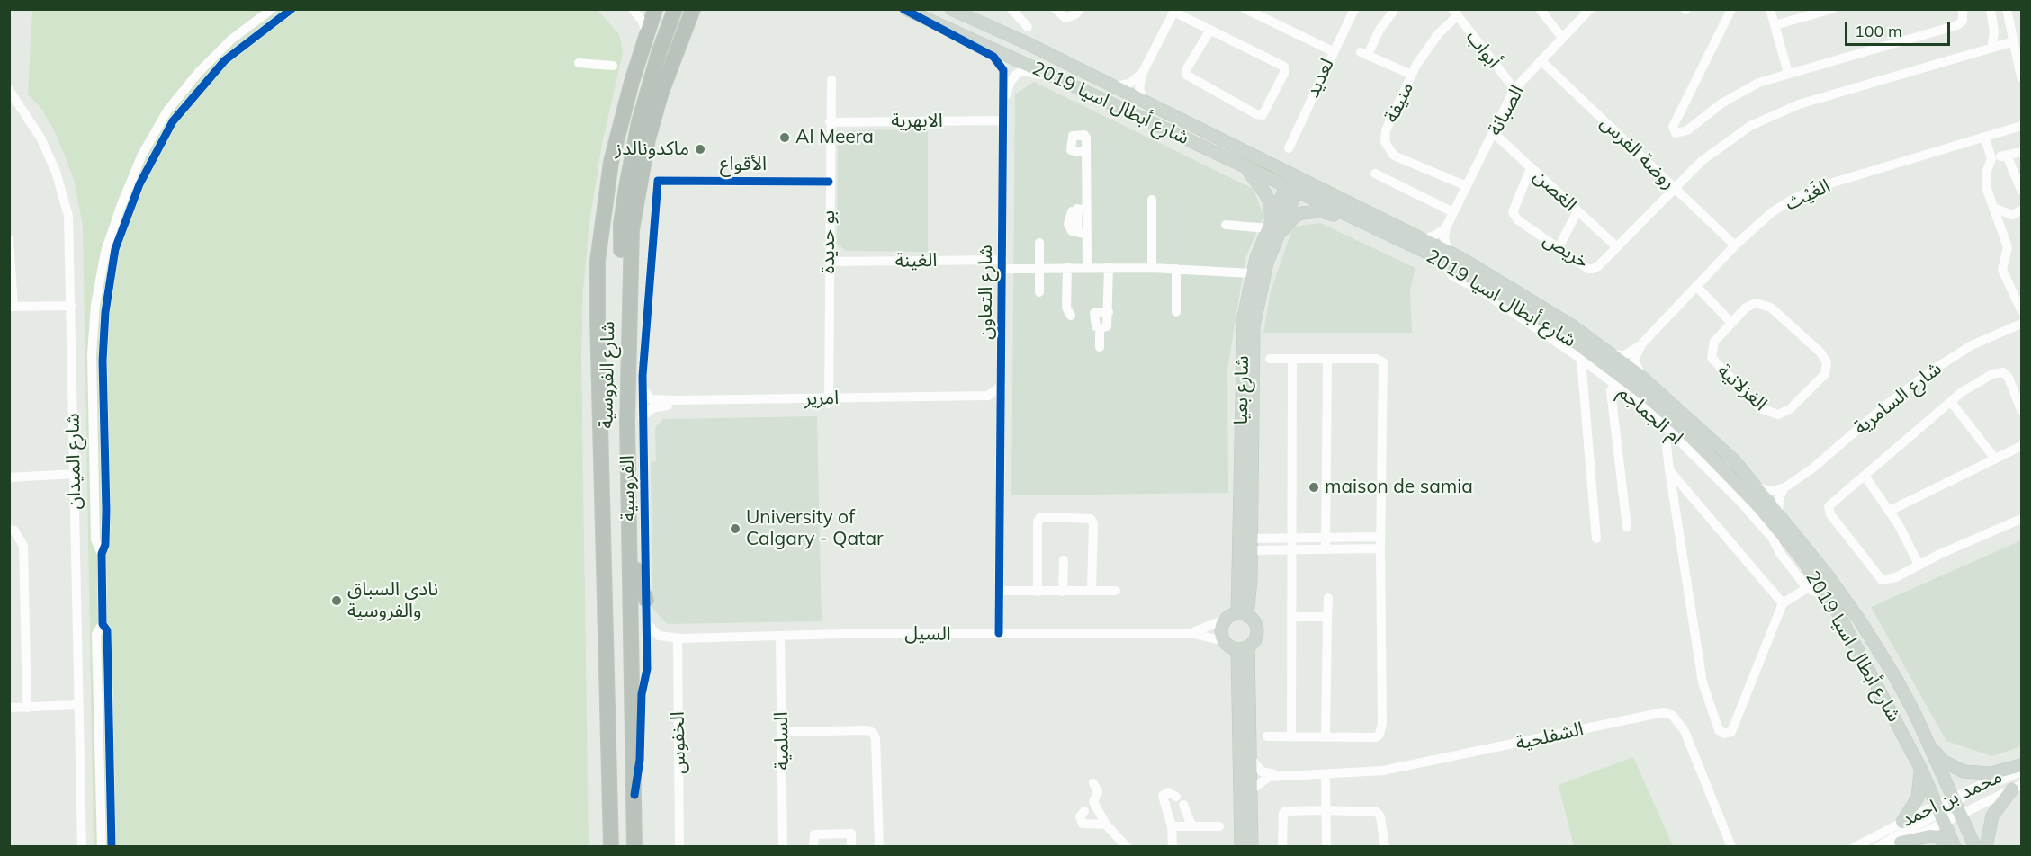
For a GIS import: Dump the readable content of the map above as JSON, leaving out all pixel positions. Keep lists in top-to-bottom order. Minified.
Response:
{"streets":{"highway":["شارع الفروسية"],"main road":["شارع أبطال اسيا 2019","شارع بعيا"],"street":["أبواب","لعديد","منيفة","الصبانة","الابهرية","روضة الفرس","الأقواع","الغصن","الغَيْث","بو حديدة","خريص","الغينة","شارع التعاون","الغزلانية","امرير","شارع السامرية","ام الجماجم","شارع الميدان","الفروسية","السيل","الشفلحية","السلمية","الخفوس","محمد بن احمد"]},"crossings":[["أبواب","منيفة"],["أبواب","الصبانة"],["منيفة","الصبانة"],["شارع أبطال اسيا 2019","الغَيْث"],["شارع أبطال اسيا 2019","شارع التعاون"],["شارع أبطال اسيا 2019","شارع بعيا"],["شارع أبطال اسيا 2019","ام الجماجم"],["شارع أبطال اسيا 2019","محمد بن احمد"],["الصبانة","روضة الفرس"],["الصبانة","الغصن"],["الابهرية","بو حديدة"],["الابهرية","شارع التعاون"],["روضة الفرس","الغَيْث"],["روضة الفرس","خريص"],["الأقواع","بو حديدة"],["الأقواع","الفروسية"],["الغصن","خريص"],["بو حديدة","الغينة"],["بو حديدة","امرير"],["الغينة","شارع التعاون"],["الغينة","شارع بعيا"],["شارع التعاون","امرير"],["شارع التعاون","السيل"],["شارع الفروسية","الفروسية"],["شارع بعيا","السيل"],["امرير","الفروسية"],["السيل","السلمية"],["السيل","الخفوس"]],"places":["Al Meera","ماكدونالدز","maison de samia","University of Calgary - Qatar","نادي السباق والفروسية"],"scale_bar":"100 m"}
